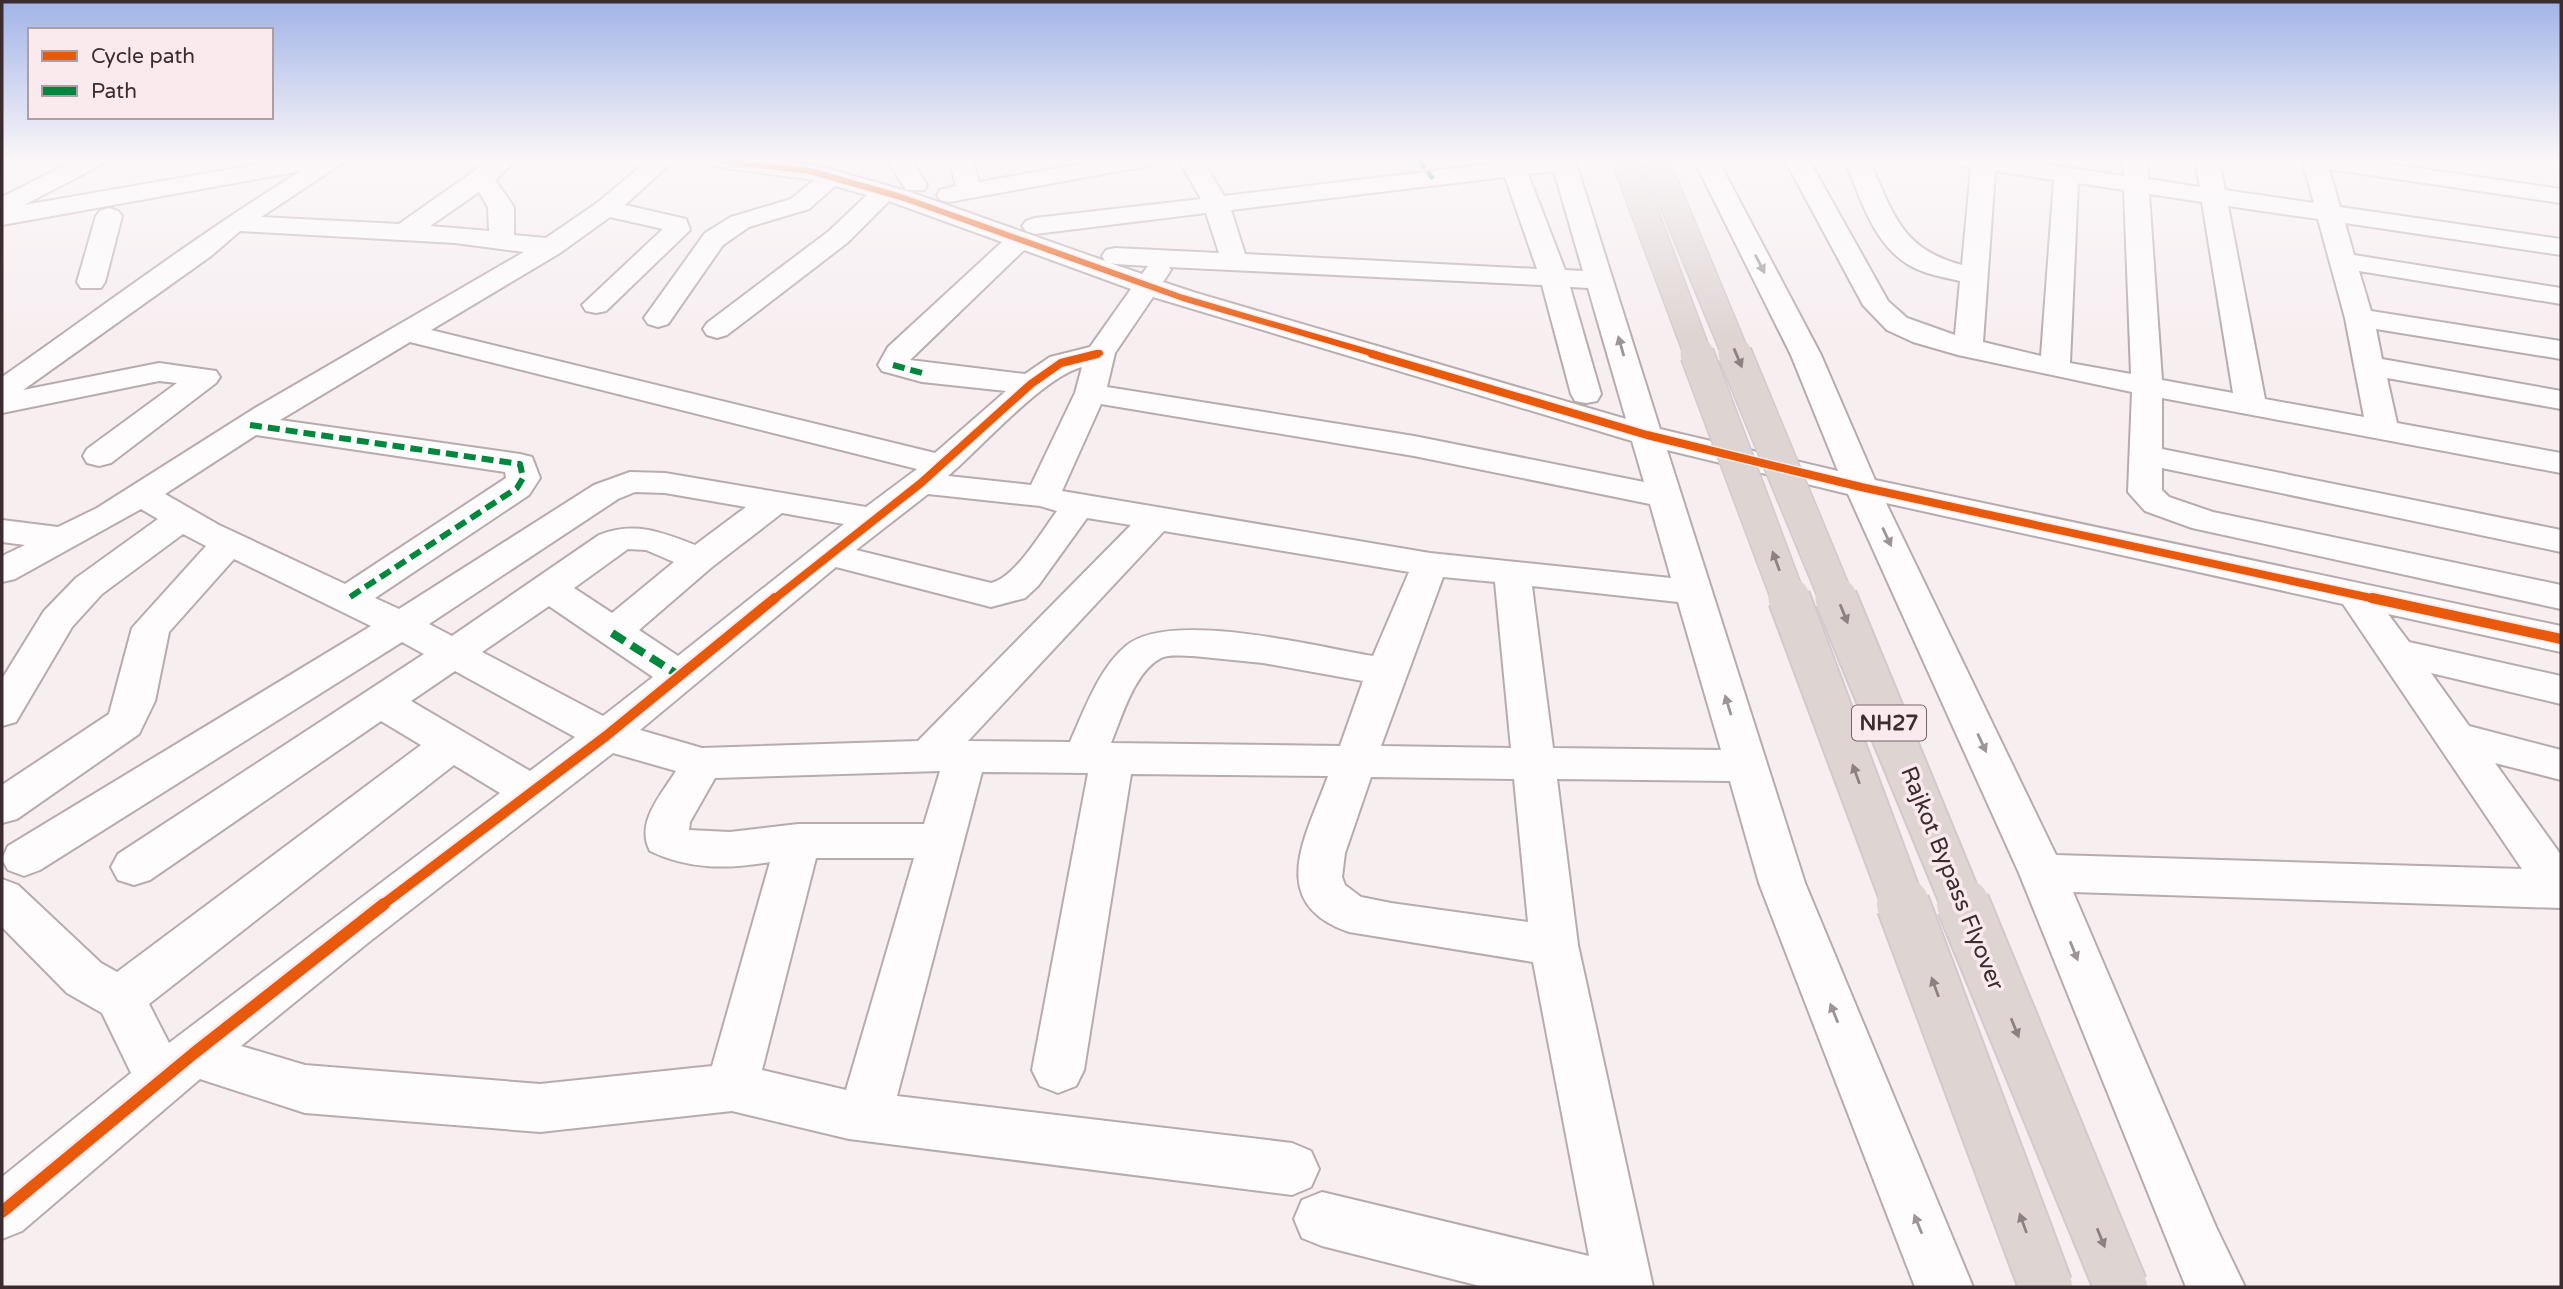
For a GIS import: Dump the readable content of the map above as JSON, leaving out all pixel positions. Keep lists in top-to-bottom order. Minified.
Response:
{"streets":{"highway":["NH27","Rajkot Bypass Flyover"]},"legend":["Cycle path","Path"]}
